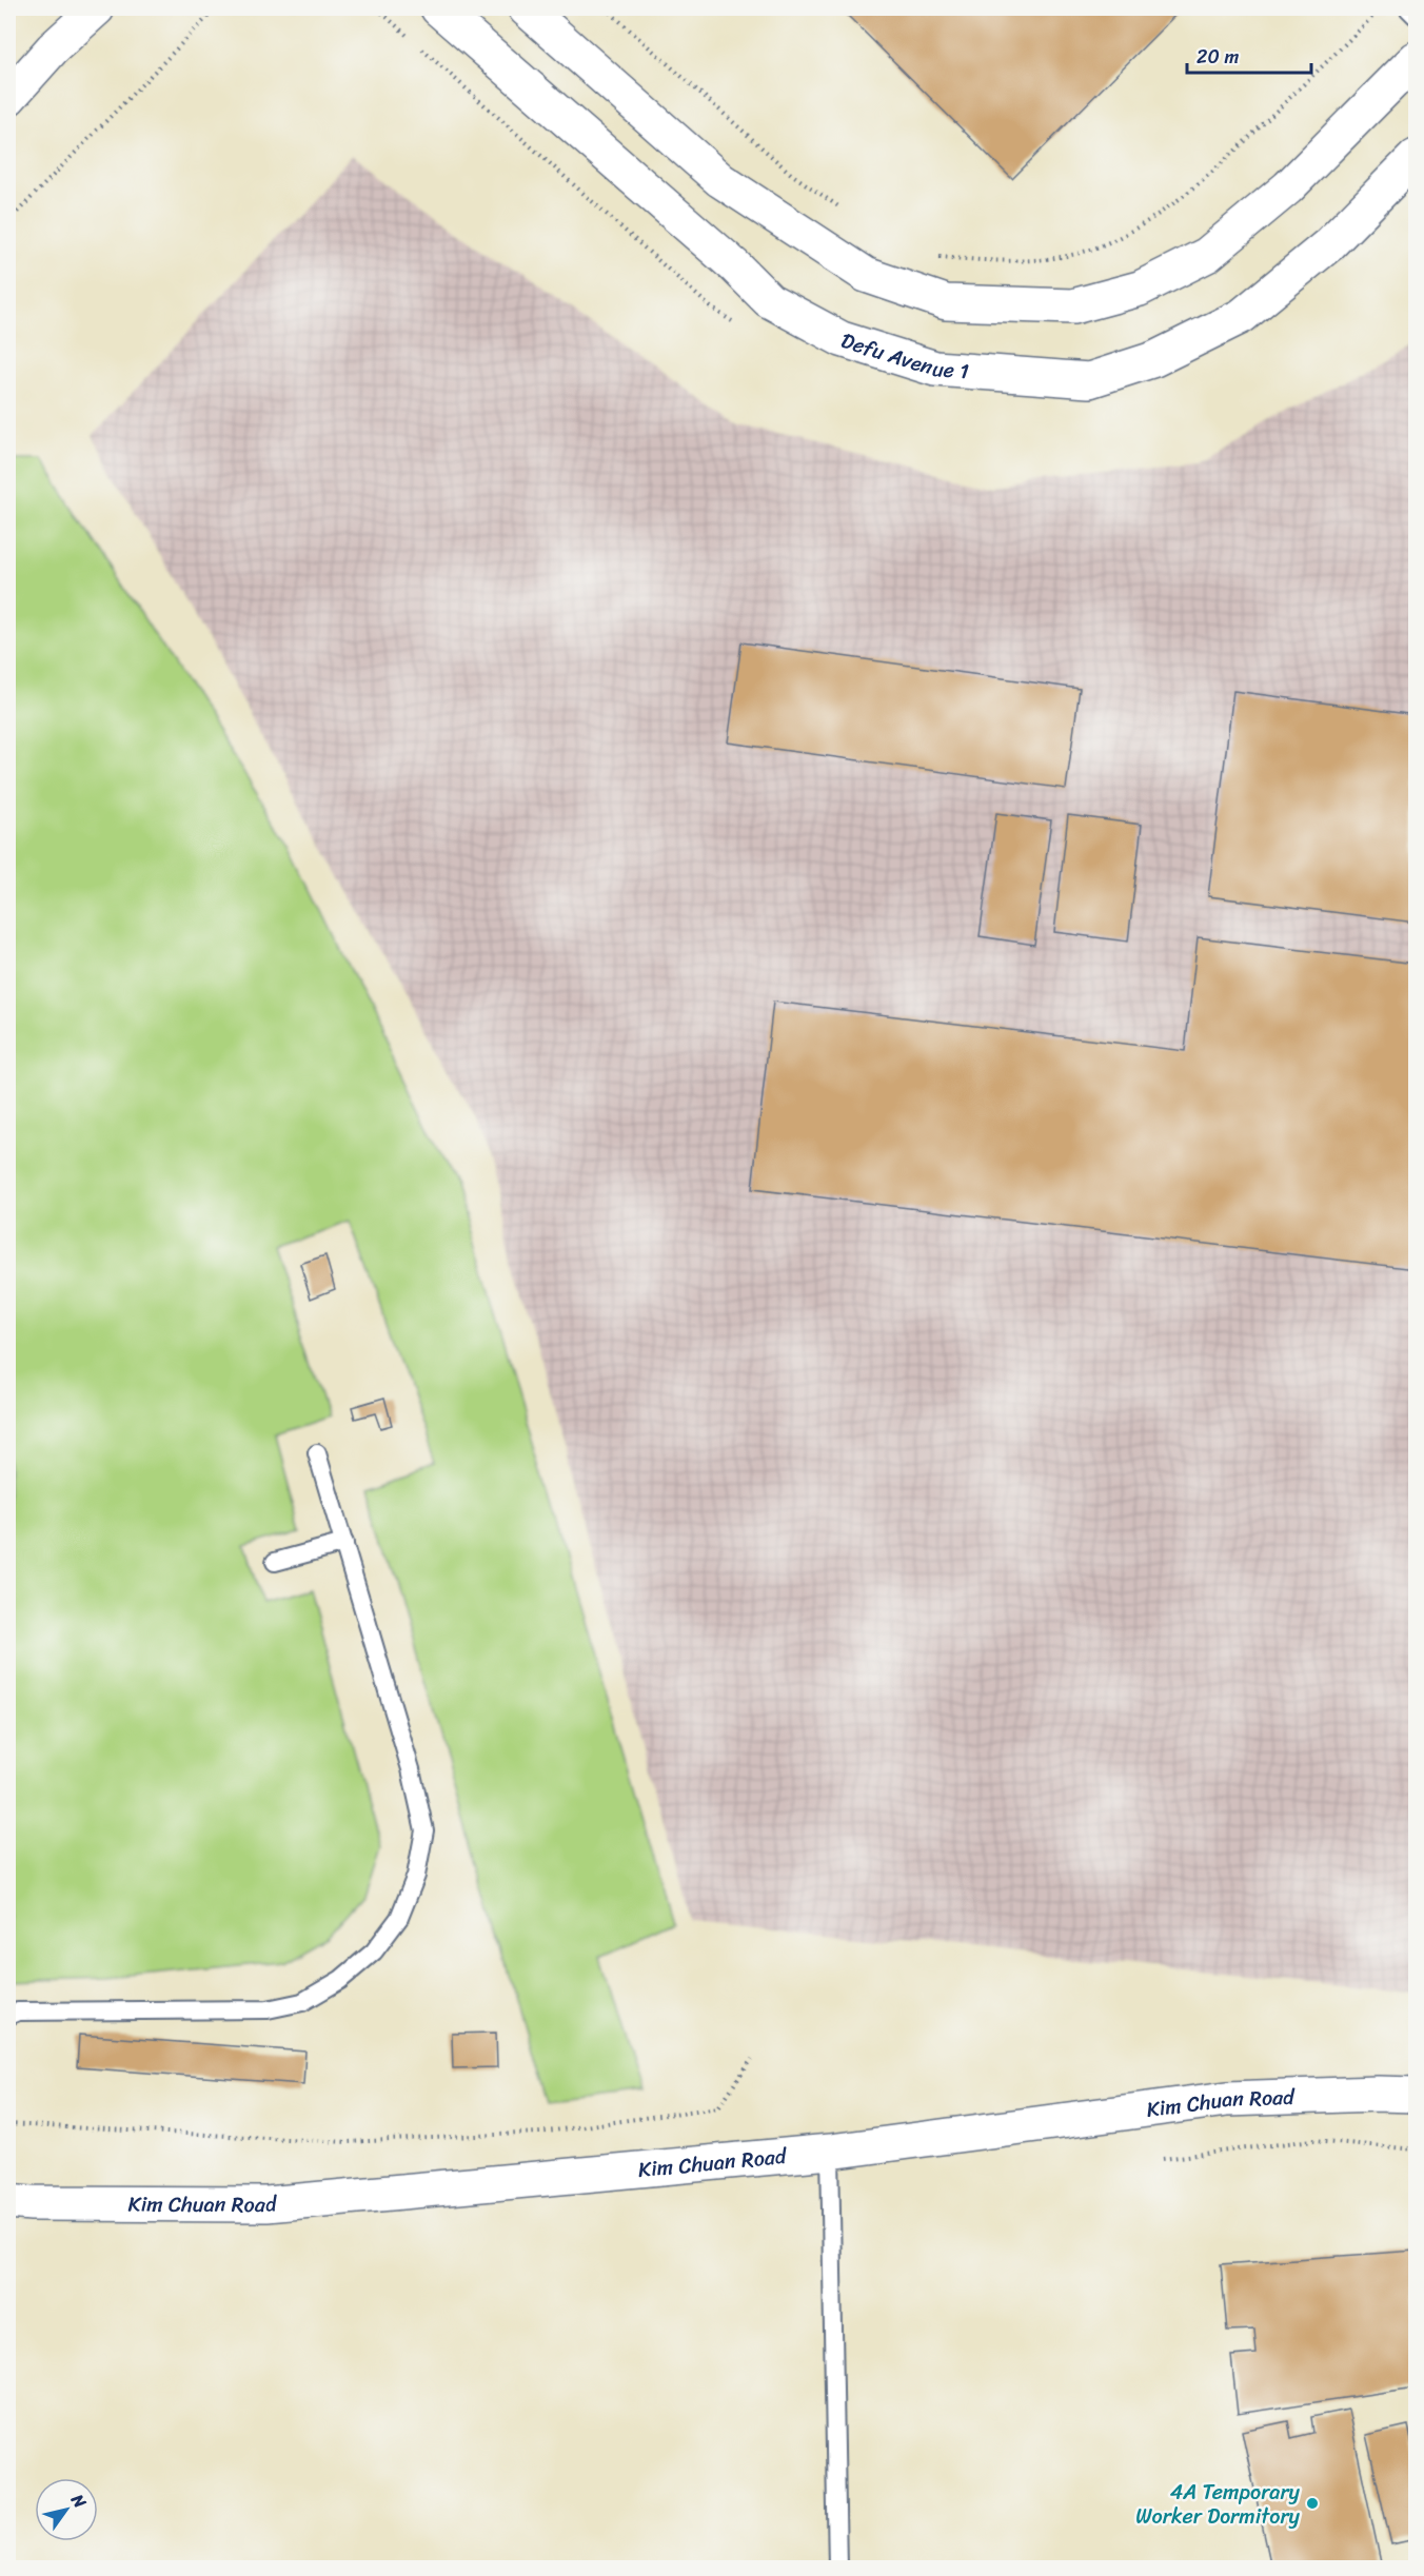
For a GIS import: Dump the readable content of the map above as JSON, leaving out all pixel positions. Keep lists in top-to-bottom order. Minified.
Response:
{"streets":{"main road":["Defu Avenue 1","Kim Chuan Road"]},"places":["4A Temporary Worker Dormitory"],"scale_bar":"20 m","north":"top right"}
